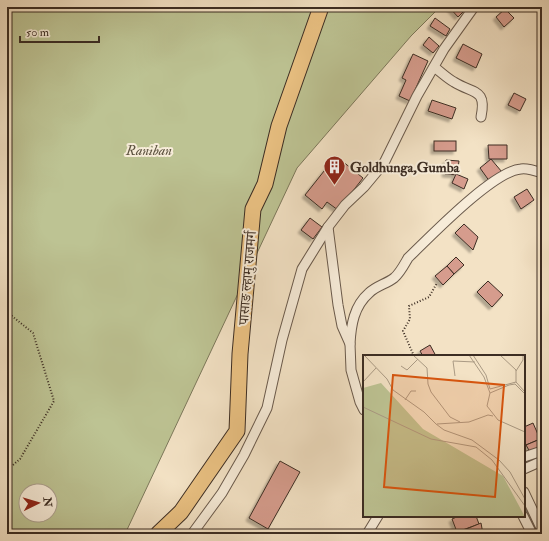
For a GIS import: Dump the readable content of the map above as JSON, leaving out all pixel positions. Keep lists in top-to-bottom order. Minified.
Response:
{"streets":{"main road":["पासाङ ल्हामु राजमर्ग"]},"parks":["Raniban"],"places":{"building":["Goldhunga,Gumba"]},"scale_bar":"50 m","north":"right"}
